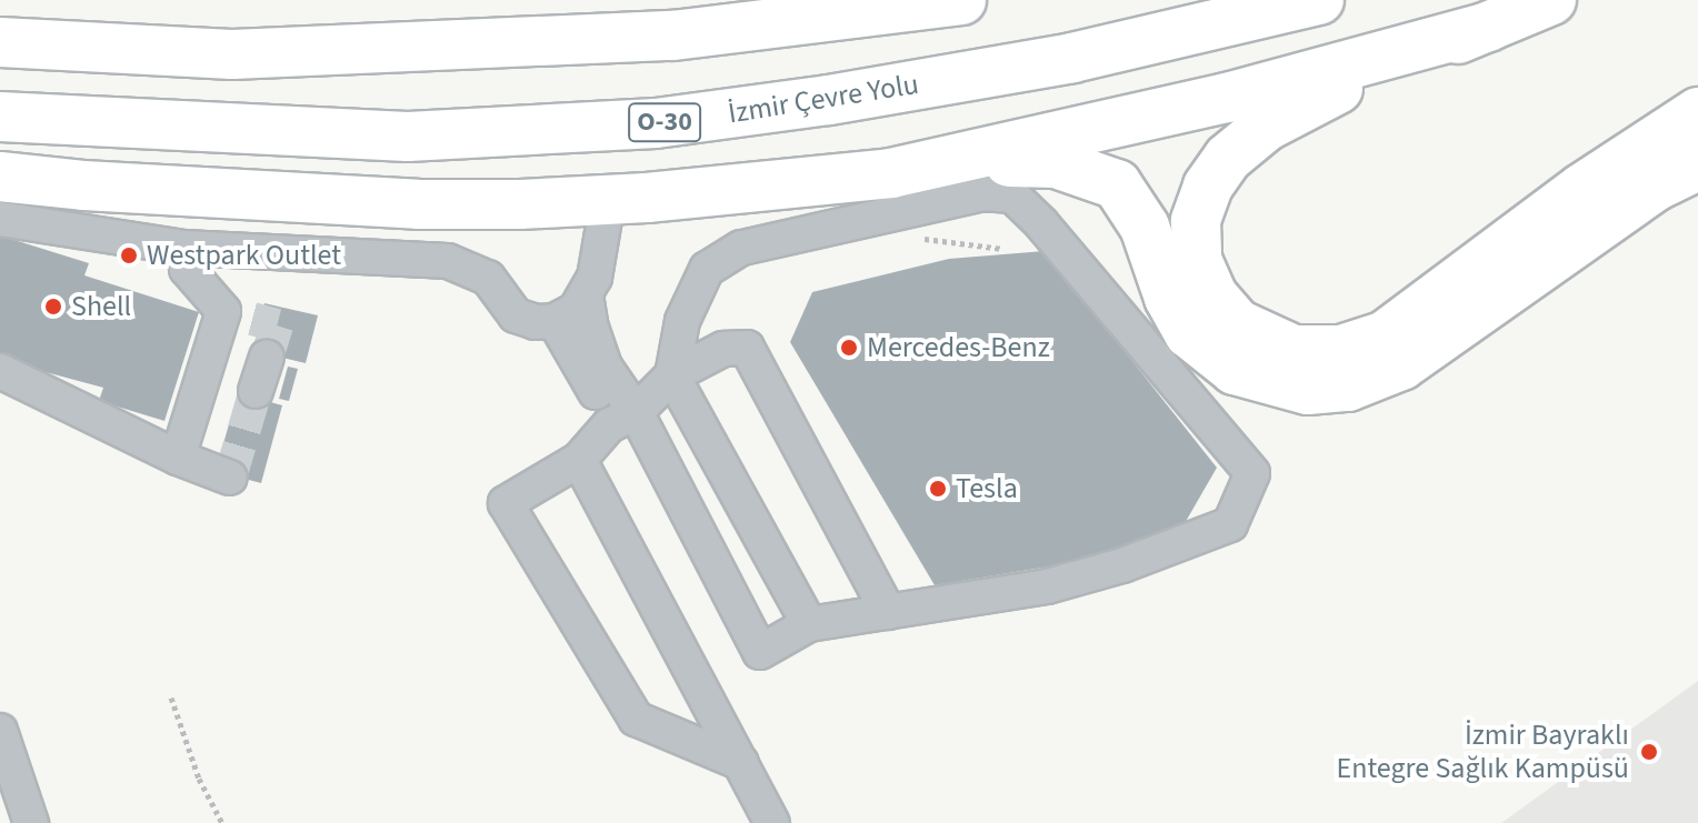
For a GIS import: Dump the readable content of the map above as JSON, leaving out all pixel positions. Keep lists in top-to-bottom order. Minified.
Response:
{"streets":{"highway":["İzmir Çevre Yolu","O-30"]},"places":["Westpark Outlet","Shell","Mercedes-Benz","Tesla","İzmir Bayraklı Entegre Sağlık Kampüsü"]}
